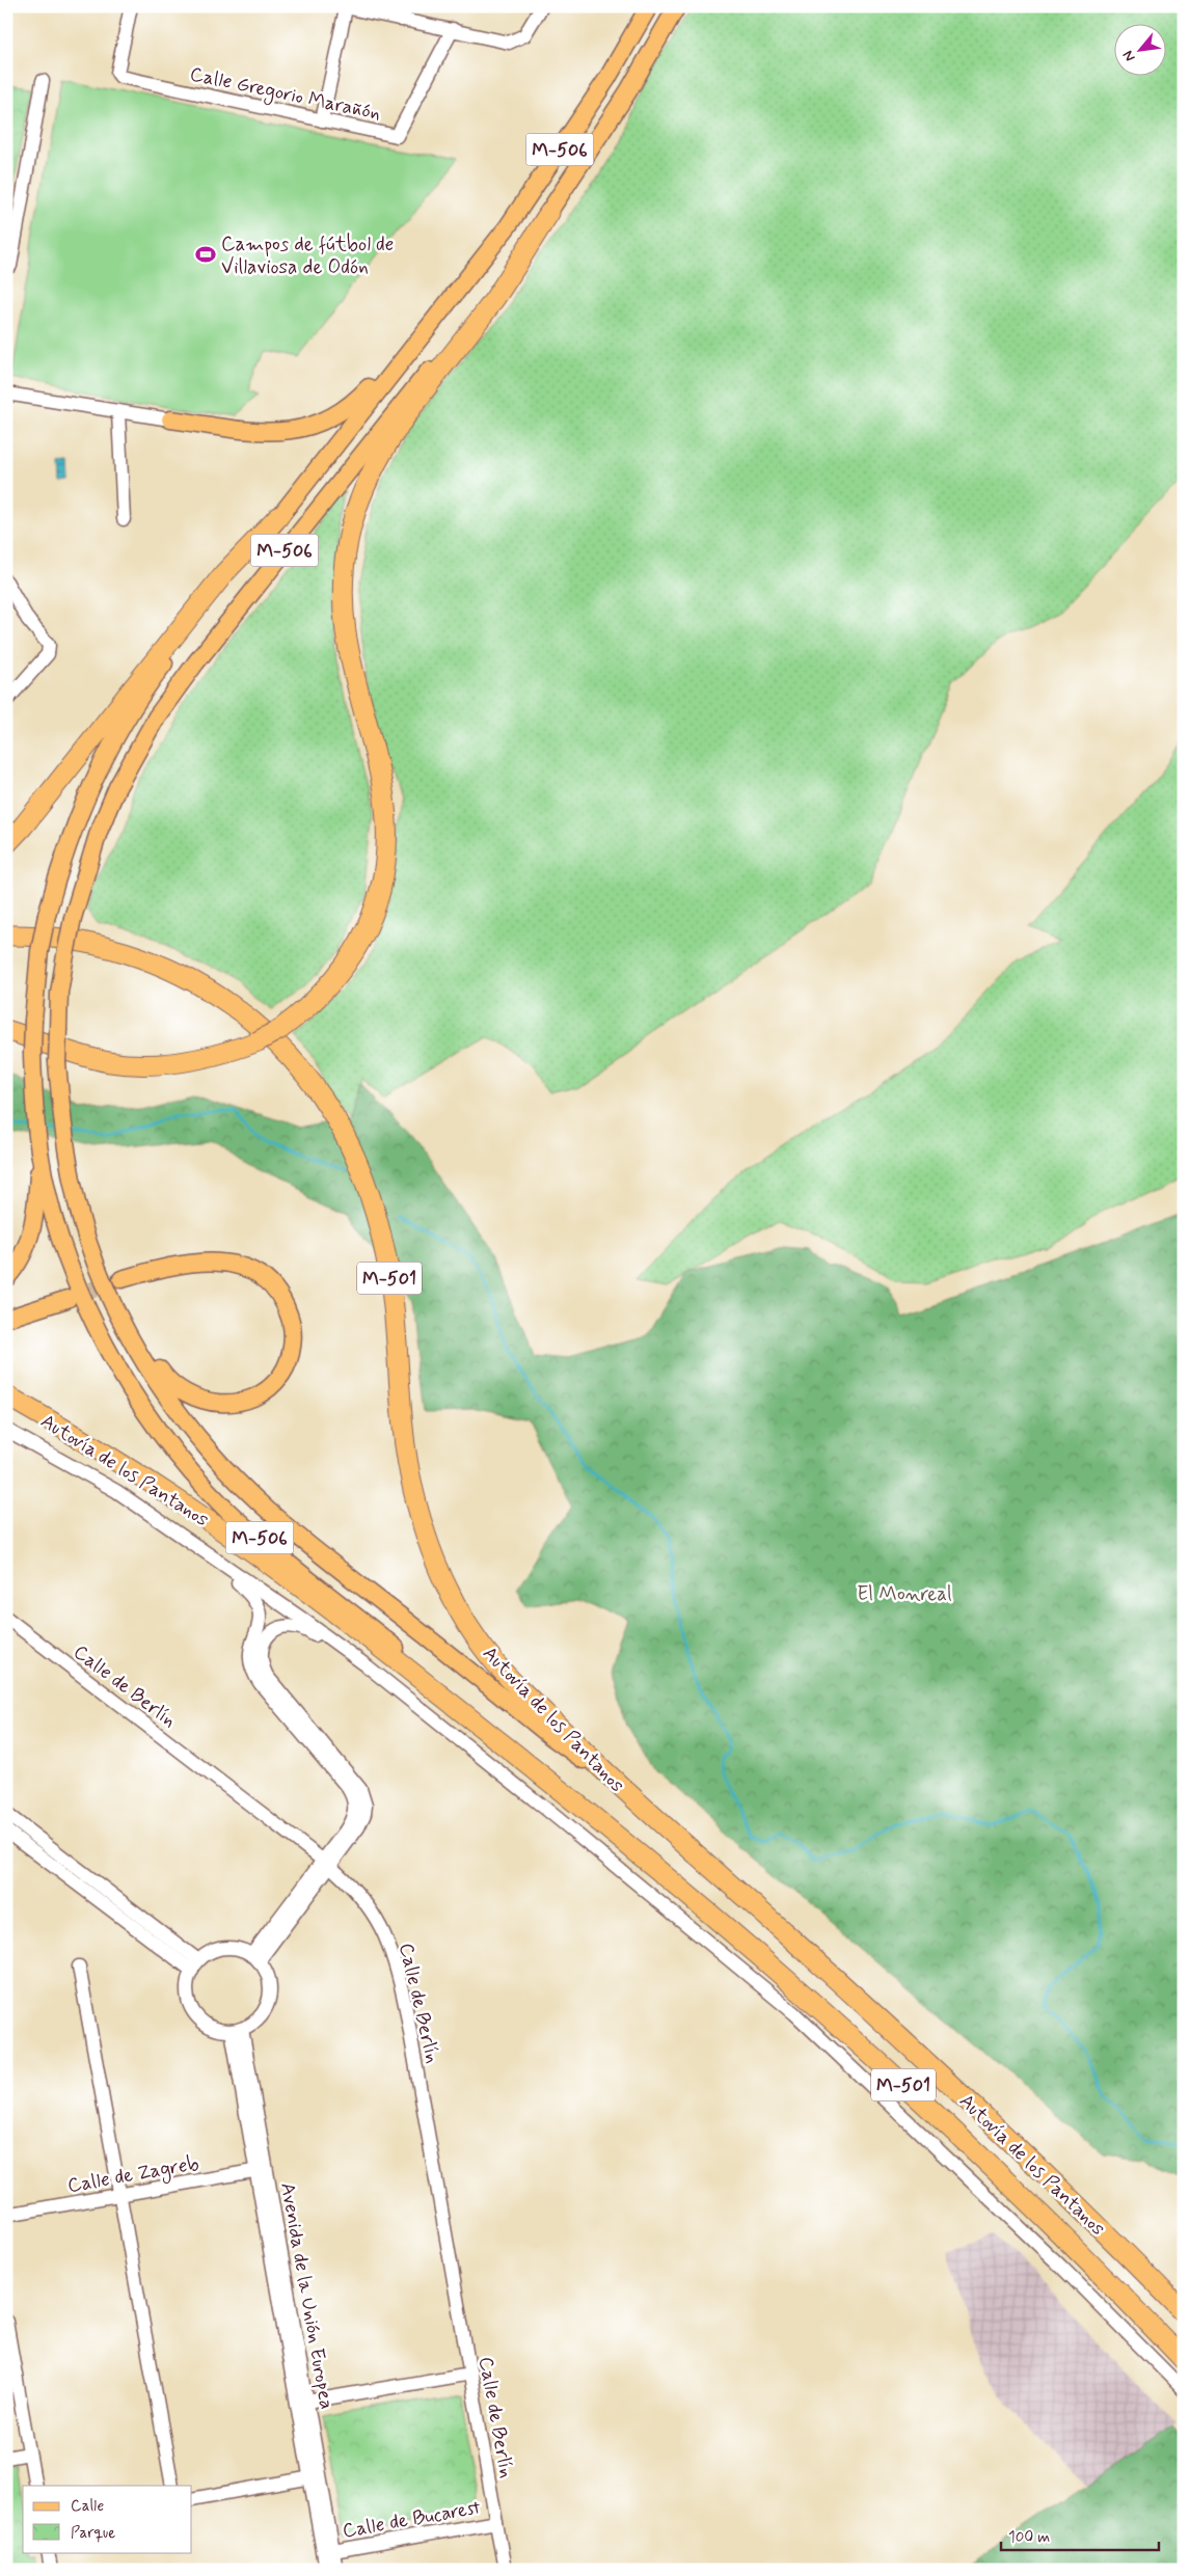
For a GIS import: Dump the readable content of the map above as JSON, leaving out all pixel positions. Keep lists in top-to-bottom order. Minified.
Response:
{"streets":{"highway":["M-501","Autovía de los Pantanos"],"main road":["M-506"],"street":["Calle Gregorio Marañón","Calle de Berlín","Calle de Zagreb","Avenida de la Unión Europea","Calle de Bucarest"]},"crossings":[["M-506","Autovía de los Pantanos"],["Calle de Berlín","Calle de Bucarest"],["Calle de Zagreb","Avenida de la Unión Europea"],["Avenida de la Unión Europea","Calle de Bucarest"]],"parks":["El Monreal"],"places":{"sports":["Campos de fútbol de Villaviosa de Odón"]},"legend":["Calle","Parque"],"scale_bar":"100 m","north":"bottom left"}
